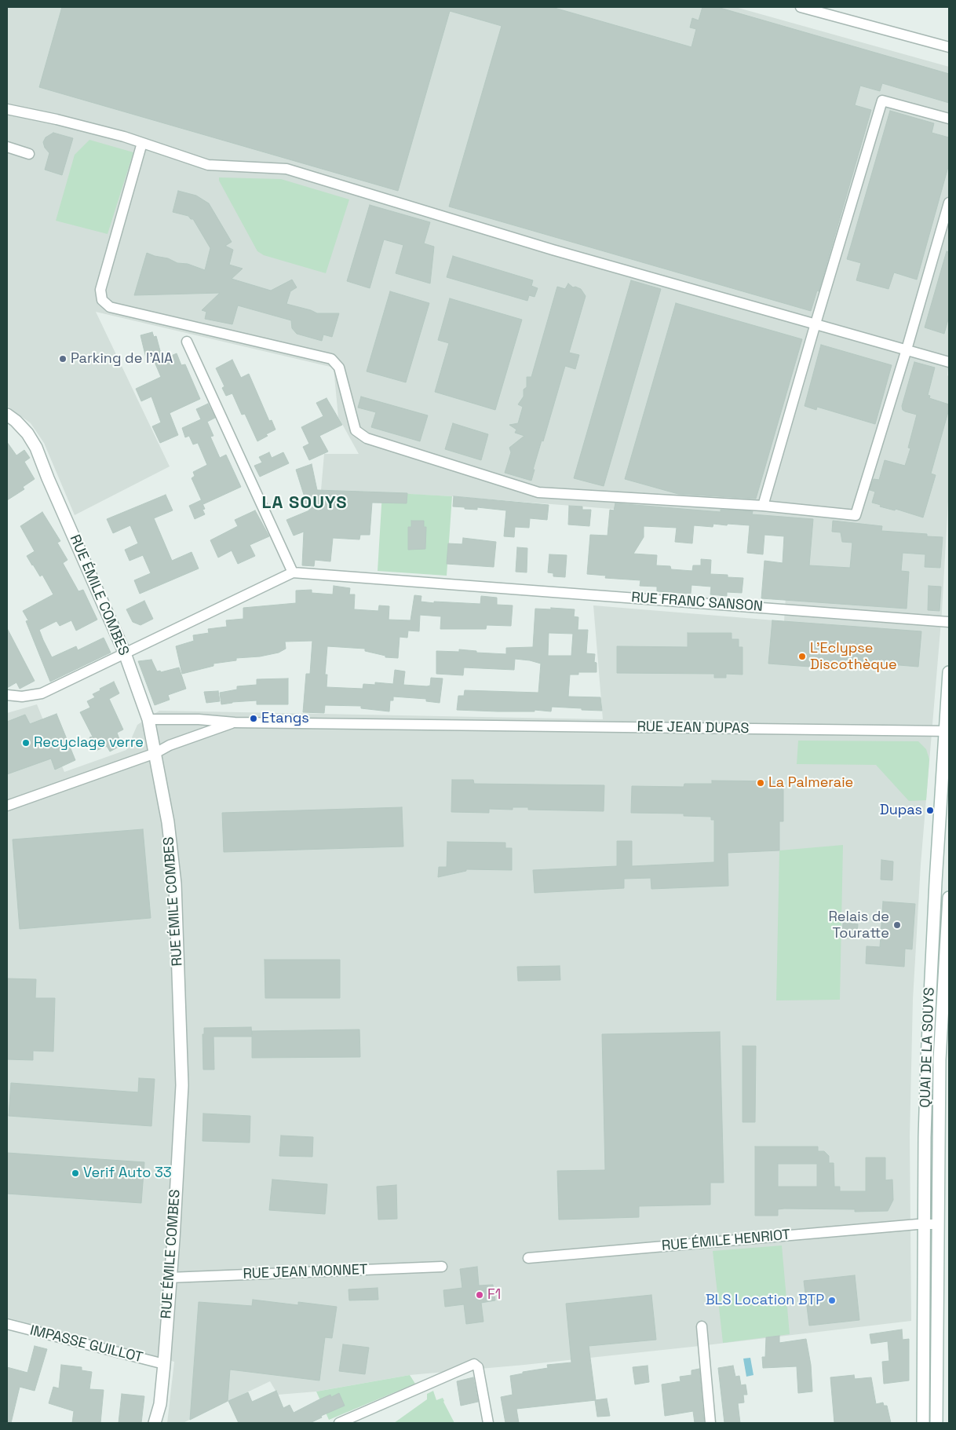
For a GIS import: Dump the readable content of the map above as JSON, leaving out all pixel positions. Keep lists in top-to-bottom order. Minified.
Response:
{"streets":{"main road":["RUE ÉMILE COMBES","QUAI DE LA SOUYS"],"street":["RUE FRANC SANSON","RUE JEAN DUPAS","RUE ÉMILE HENRIOT","RUE JEAN MONNET","IMPASSE GUILLOT"]},"crossings":[["RUE ÉMILE COMBES","RUE JEAN DUPAS"],["RUE ÉMILE COMBES","RUE JEAN MONNET"],["RUE ÉMILE COMBES","IMPASSE GUILLOT"],["RUE JEAN DUPAS","QUAI DE LA SOUYS"],["QUAI DE LA SOUYS","RUE ÉMILE HENRIOT"]],"districts":["LA SOUYS"],"places":["Parking de l'AIA","L'Eclypse Discothèque","Etangs","Recyclage verre","La Palmeraie","Dupas","Relais de Touratte","Verif Auto 33","F1","BLS Location BTP"]}
